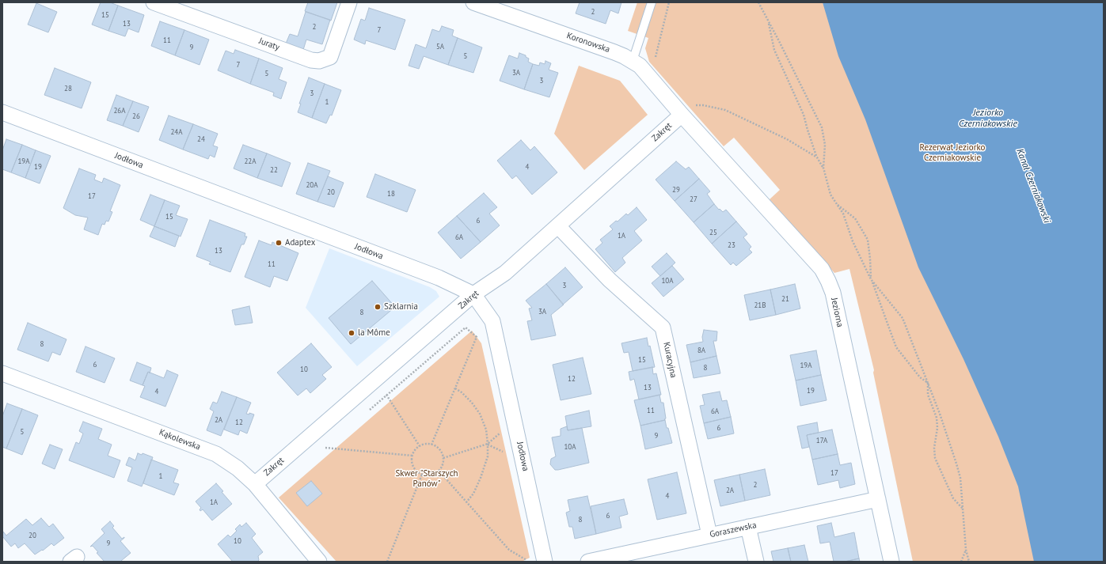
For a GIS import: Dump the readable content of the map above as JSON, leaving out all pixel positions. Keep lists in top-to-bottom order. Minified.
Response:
{"streets":{"street":["Koronowska","Juraty","Zakręt","Jodłowa","Jeziorna","Kuracyjna","Kąkolewska","Goraszewska"]},"crossings":[["Koronowska","Zakręt"],["Koronowska","Jeziorna"],["Zakręt","Jodłowa"],["Zakręt","Jeziorna"],["Zakręt","Kuracyjna"],["Zakręt","Kąkolewska"],["Jeziorna","Goraszewska"],["Kuracyjna","Goraszewska"]],"water":["Jeziorko Czerniakowskie","Kanał Czerniakowski"],"parks":["Rezerwat Jeziorko Czerniakowskie","Skwer \"Starszych Panów\""],"places":["Adaptex","Szklarnia","la Môme"],"house_numbers":["2","15","13","2","7","11","5A","9","5","7","3A","5","3","28","3","1","26A","26","24A","24","19A","22A","19","4","22","20A","29","20","18","17","27","15","6","25","1A","6A","23","13","11","10A","3","21","21B","3A","8","8","8A","15","6","19A","8","10","12","13","19","4","11","6A","2A","12","6","5","9","17A","10A","17","1","2","2A","4","1A","6","8","20","10","9"]}
